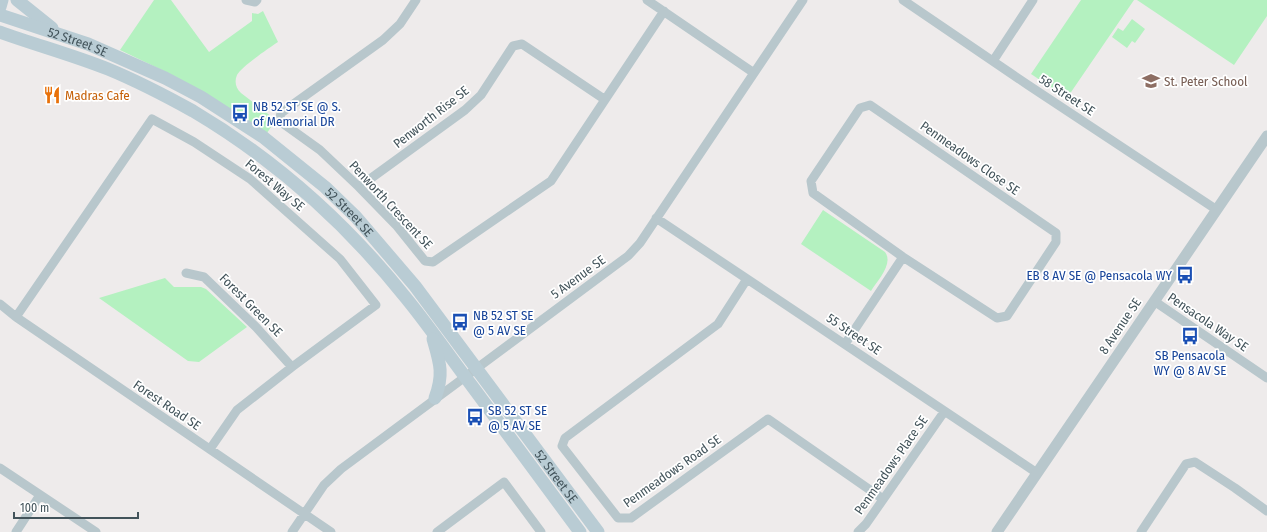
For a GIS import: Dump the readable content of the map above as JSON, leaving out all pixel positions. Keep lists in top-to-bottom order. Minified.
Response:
{"streets":{"main road":["52 Street SE"],"street":["58 Street SE","Penworth Rise SE","Penmeadows Close SE","Forest Way SE","Penworth Crescent SE","5 Avenue SE","Forest Green SE","Pensacola Way SE","8 Avenue SE","55 Street SE","Forest Road SE","Penmeadows Place SE","Penmeadows Road SE"]},"crossings":[["52 Street SE","5 Avenue SE"],["58 Street SE","8 Avenue SE"],["Penworth Rise SE","Penworth Crescent SE"],["Forest Way SE","Forest Green SE"],["Forest Way SE","Forest Road SE"],["5 Avenue SE","55 Street SE"],["5 Avenue SE","Forest Road SE"],["Pensacola Way SE","8 Avenue SE"],["8 Avenue SE","55 Street SE"],["55 Street SE","Penmeadows Place SE"],["55 Street SE","Penmeadows Road SE"],["Penmeadows Place SE","Penmeadows Road SE"]],"places":{"school or university":["St. Peter School"],"restaurant":["Madras Cafe"],"bus stop":["NB 52 ST SE @ S. of Memorial DR","EB 8 AV SE @ Pensacola WY","NB 52 ST SE @ 5 AV SE","SB Pensacola WY @ 8 AV SE","SB 52 ST SE @ 5 AV SE"]},"scale_bar":"100 m"}
